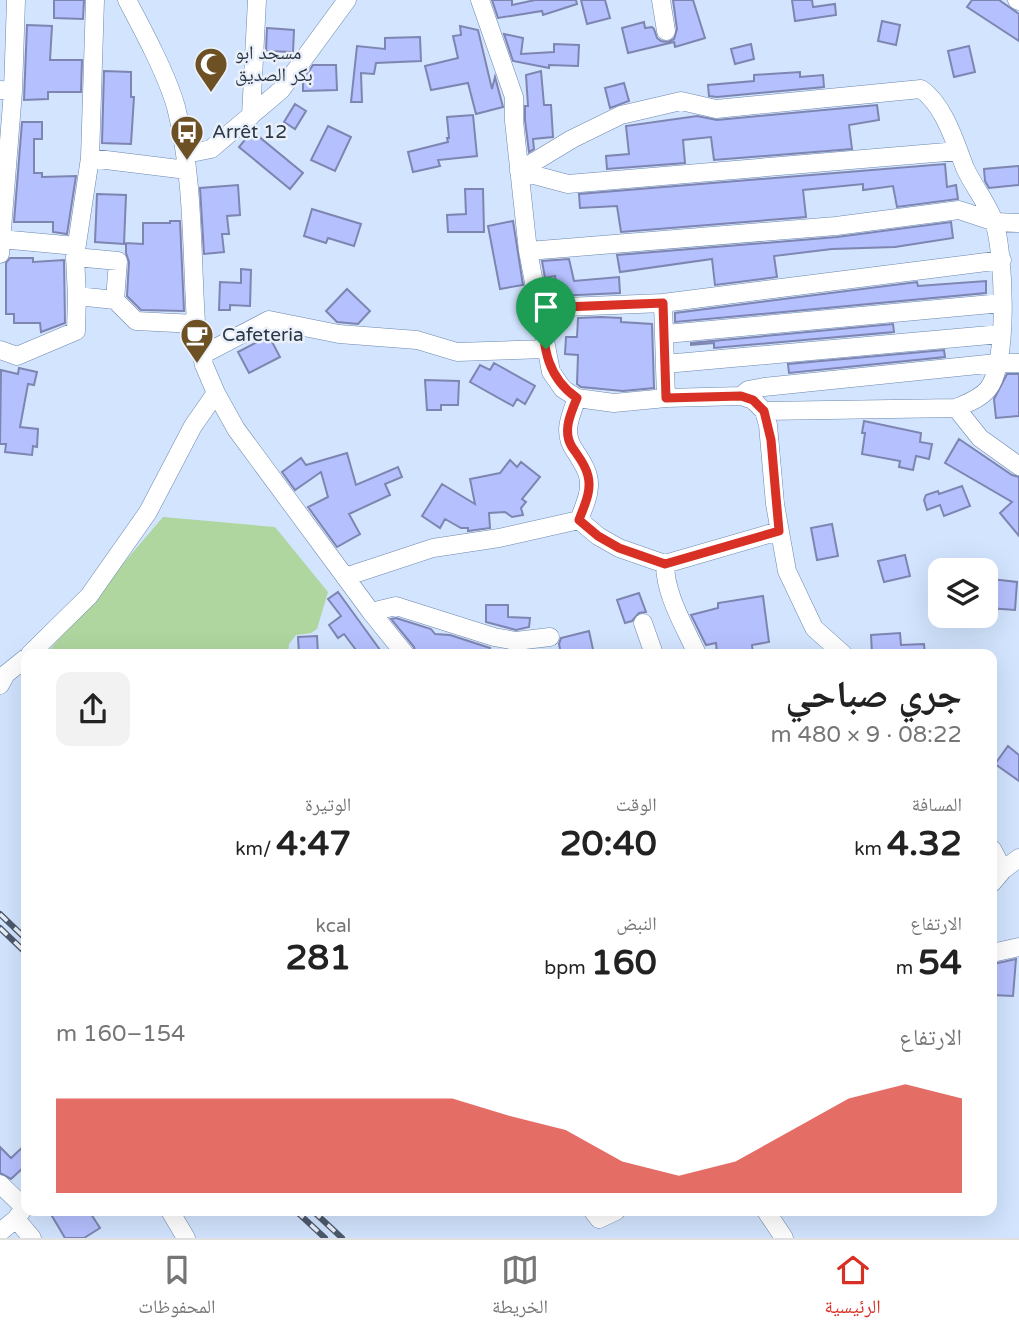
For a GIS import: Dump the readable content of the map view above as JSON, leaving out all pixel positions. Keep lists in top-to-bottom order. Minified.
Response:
{"places":{"mosque":["مسجد ابو بكر الصديق"],"bus stop":["Arrêt 12"],"cafe":["Cafeteria"]},"page":{"heading":["جري صباحي","08:22 · 9 × 480 m"],"stats":[["المسافة","4.32 km"],["الوقت","20:40"],["الوتيرة","4:47 /km"],["الارتفاع","54 m"],["النبض","160 bpm"],["kcal","281"]],"chart":["الارتفاع","154–160 m"],"tabs":["الرئيسية","الخريطة","المحفوظات"]}}
